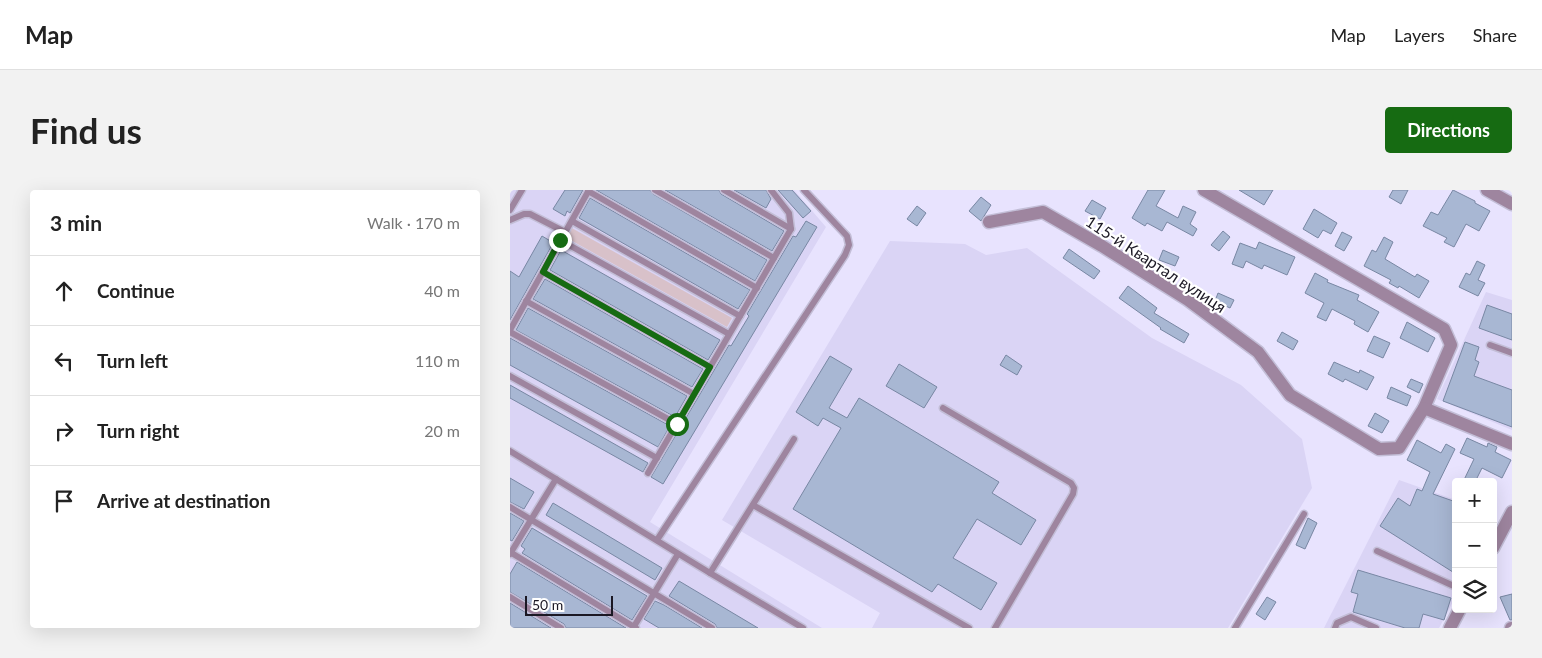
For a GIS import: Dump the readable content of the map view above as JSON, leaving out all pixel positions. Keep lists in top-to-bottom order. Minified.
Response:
{"streets":{"street":["115-й Квартал вулиця"]},"scale_bar":"50 m","page":{"header":"Map","nav":["Map","Layers","Share"],"buttons":"Directions","title":"Find us","heading":["3 min","Walk · 170 m"],"list":[["Continue","40 m"],["Turn left","110 m"],["Turn right","20 m"],"Arrive at destination"],"map_buttons":["+","−"],"scale":"50 m"}}
